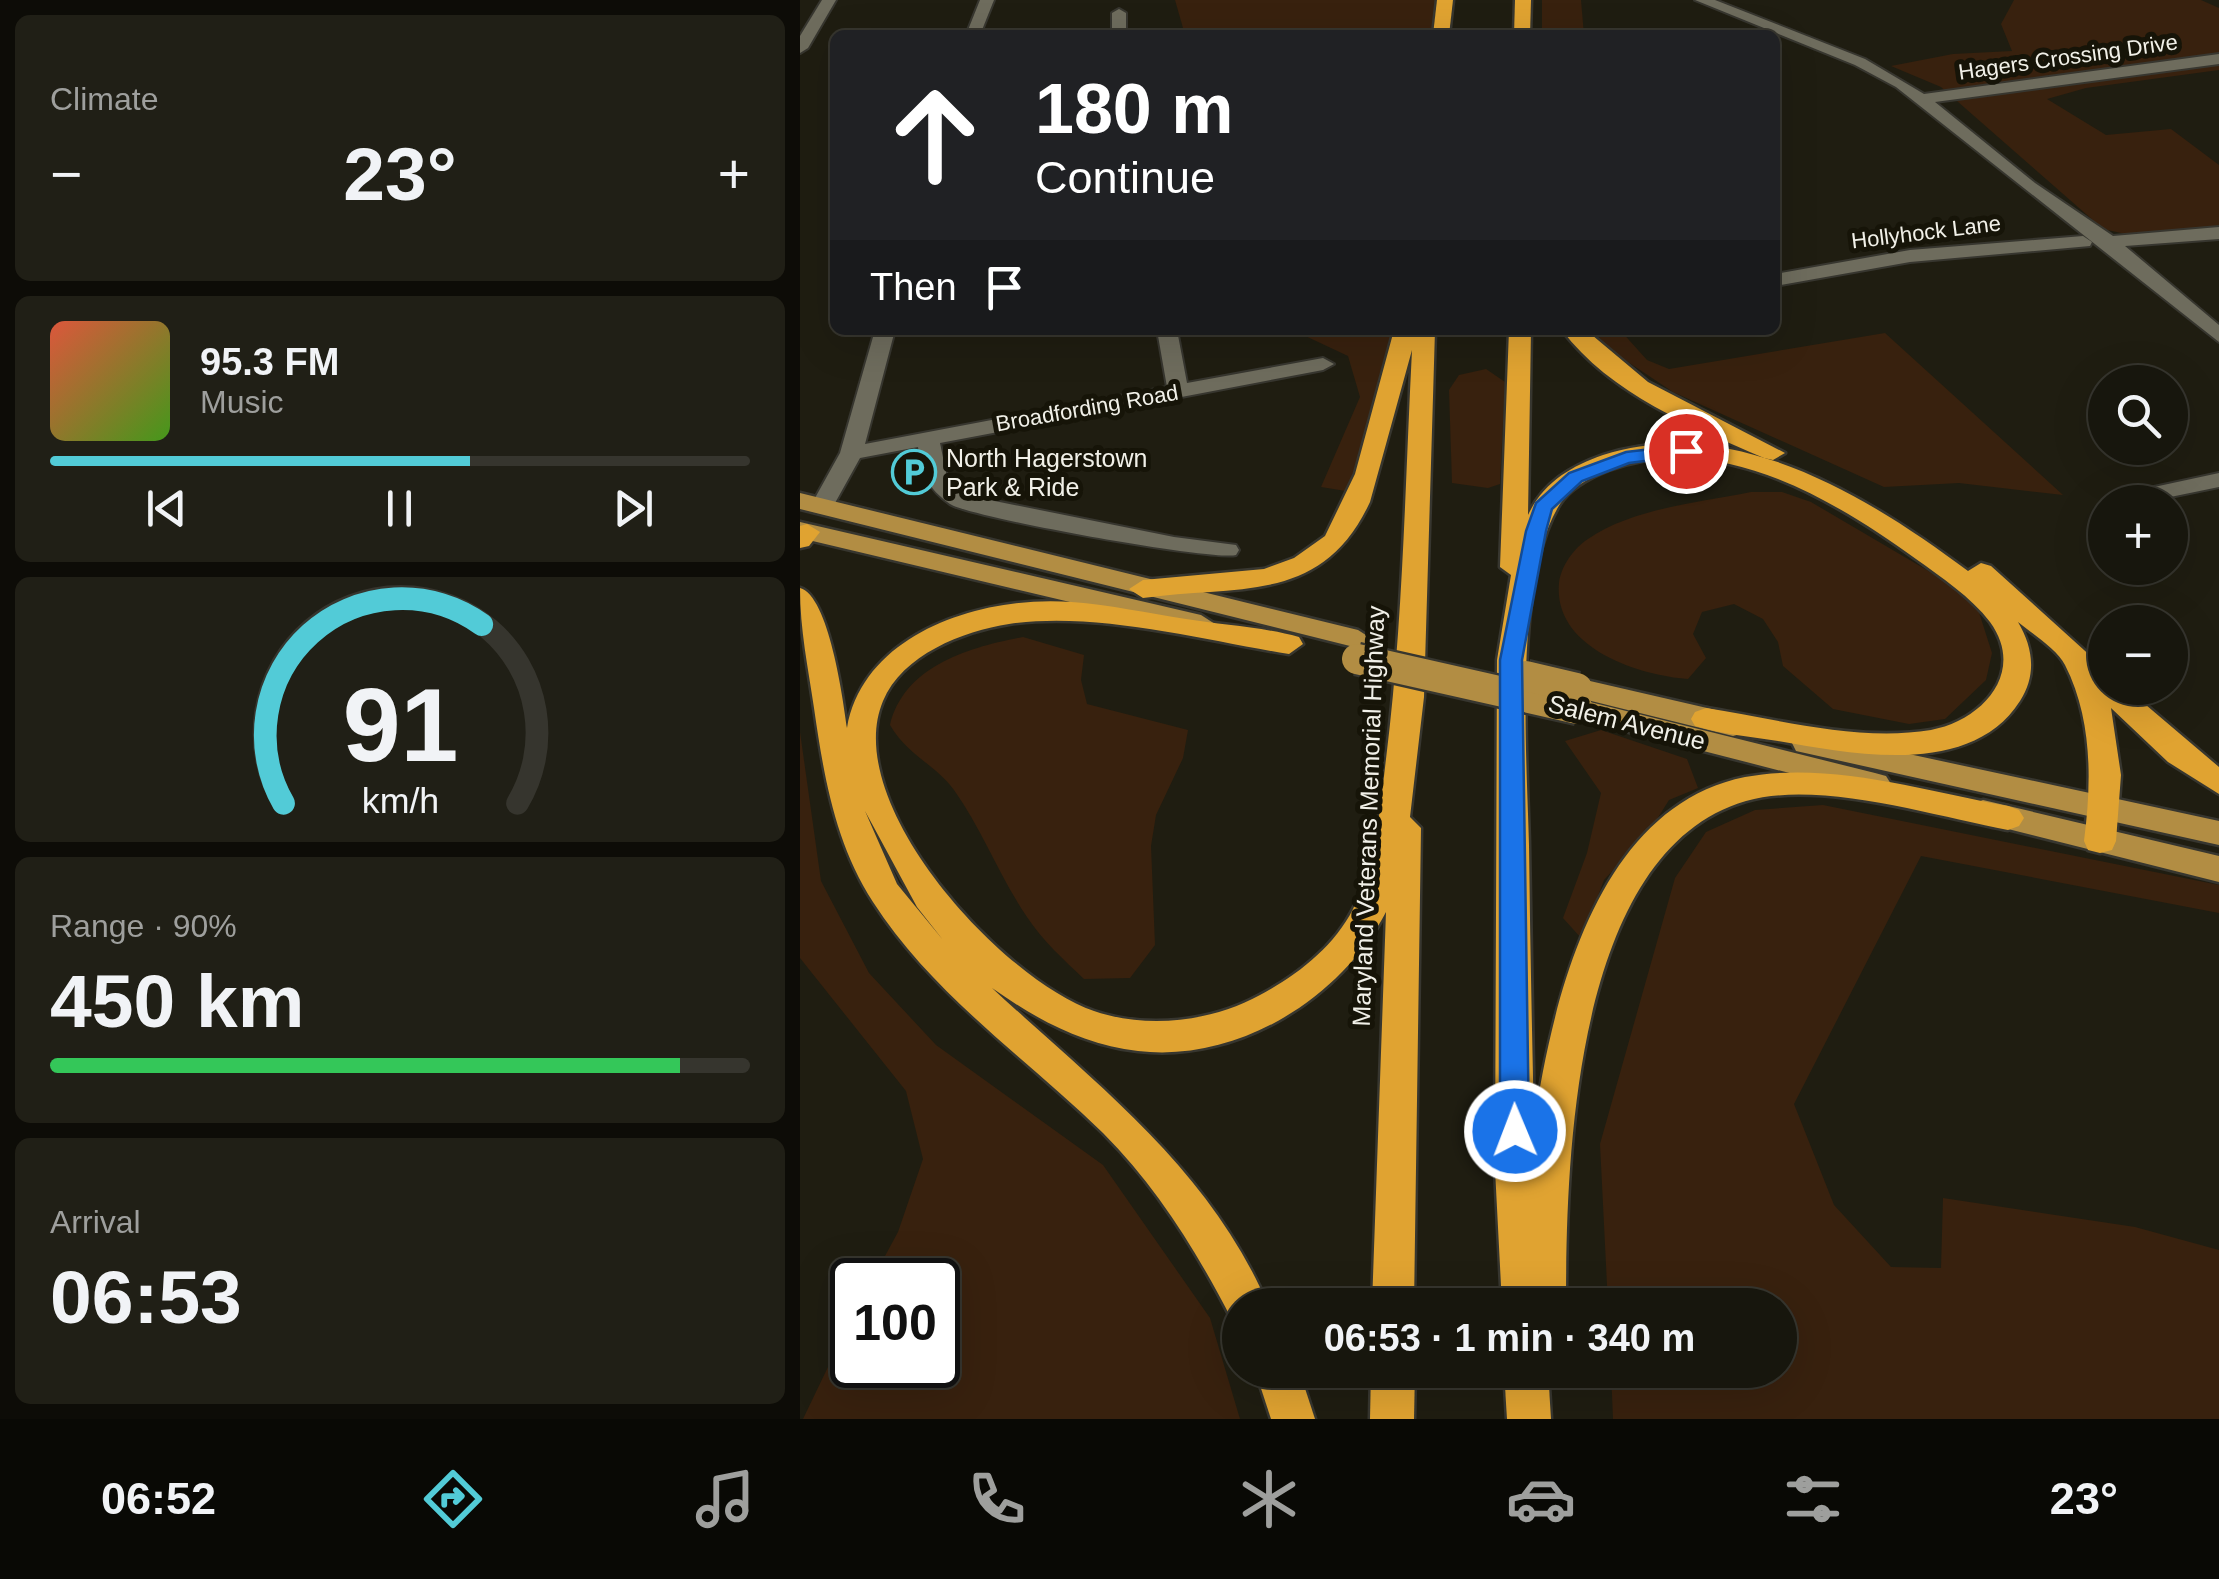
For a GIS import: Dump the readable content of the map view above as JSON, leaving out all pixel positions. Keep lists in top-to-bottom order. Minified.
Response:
{"streets":{"highway":["Maryland Veterans Memorial Highway"],"main road":["Salem Avenue"],"street":["Hagers Crossing Drive","Hollyhock Lane","Broadfording Road"]},"places":{"parking":["North Hagerstown Park & Ride"]},"page":{"tile":["Climate",["Range · 90%","450 km"],["Arrival","06:53"]],"turn":["180 m","Continue"],"heat":["−","23°","+"],"then":"Then","song":["95.3 FM","Music"],"map_buttons":["+","−"],"limit":"100","trip":"06:53 · 1 min · 340 m","tabs":["06:52","23°"],"gauge":["91","km/h"]}}
